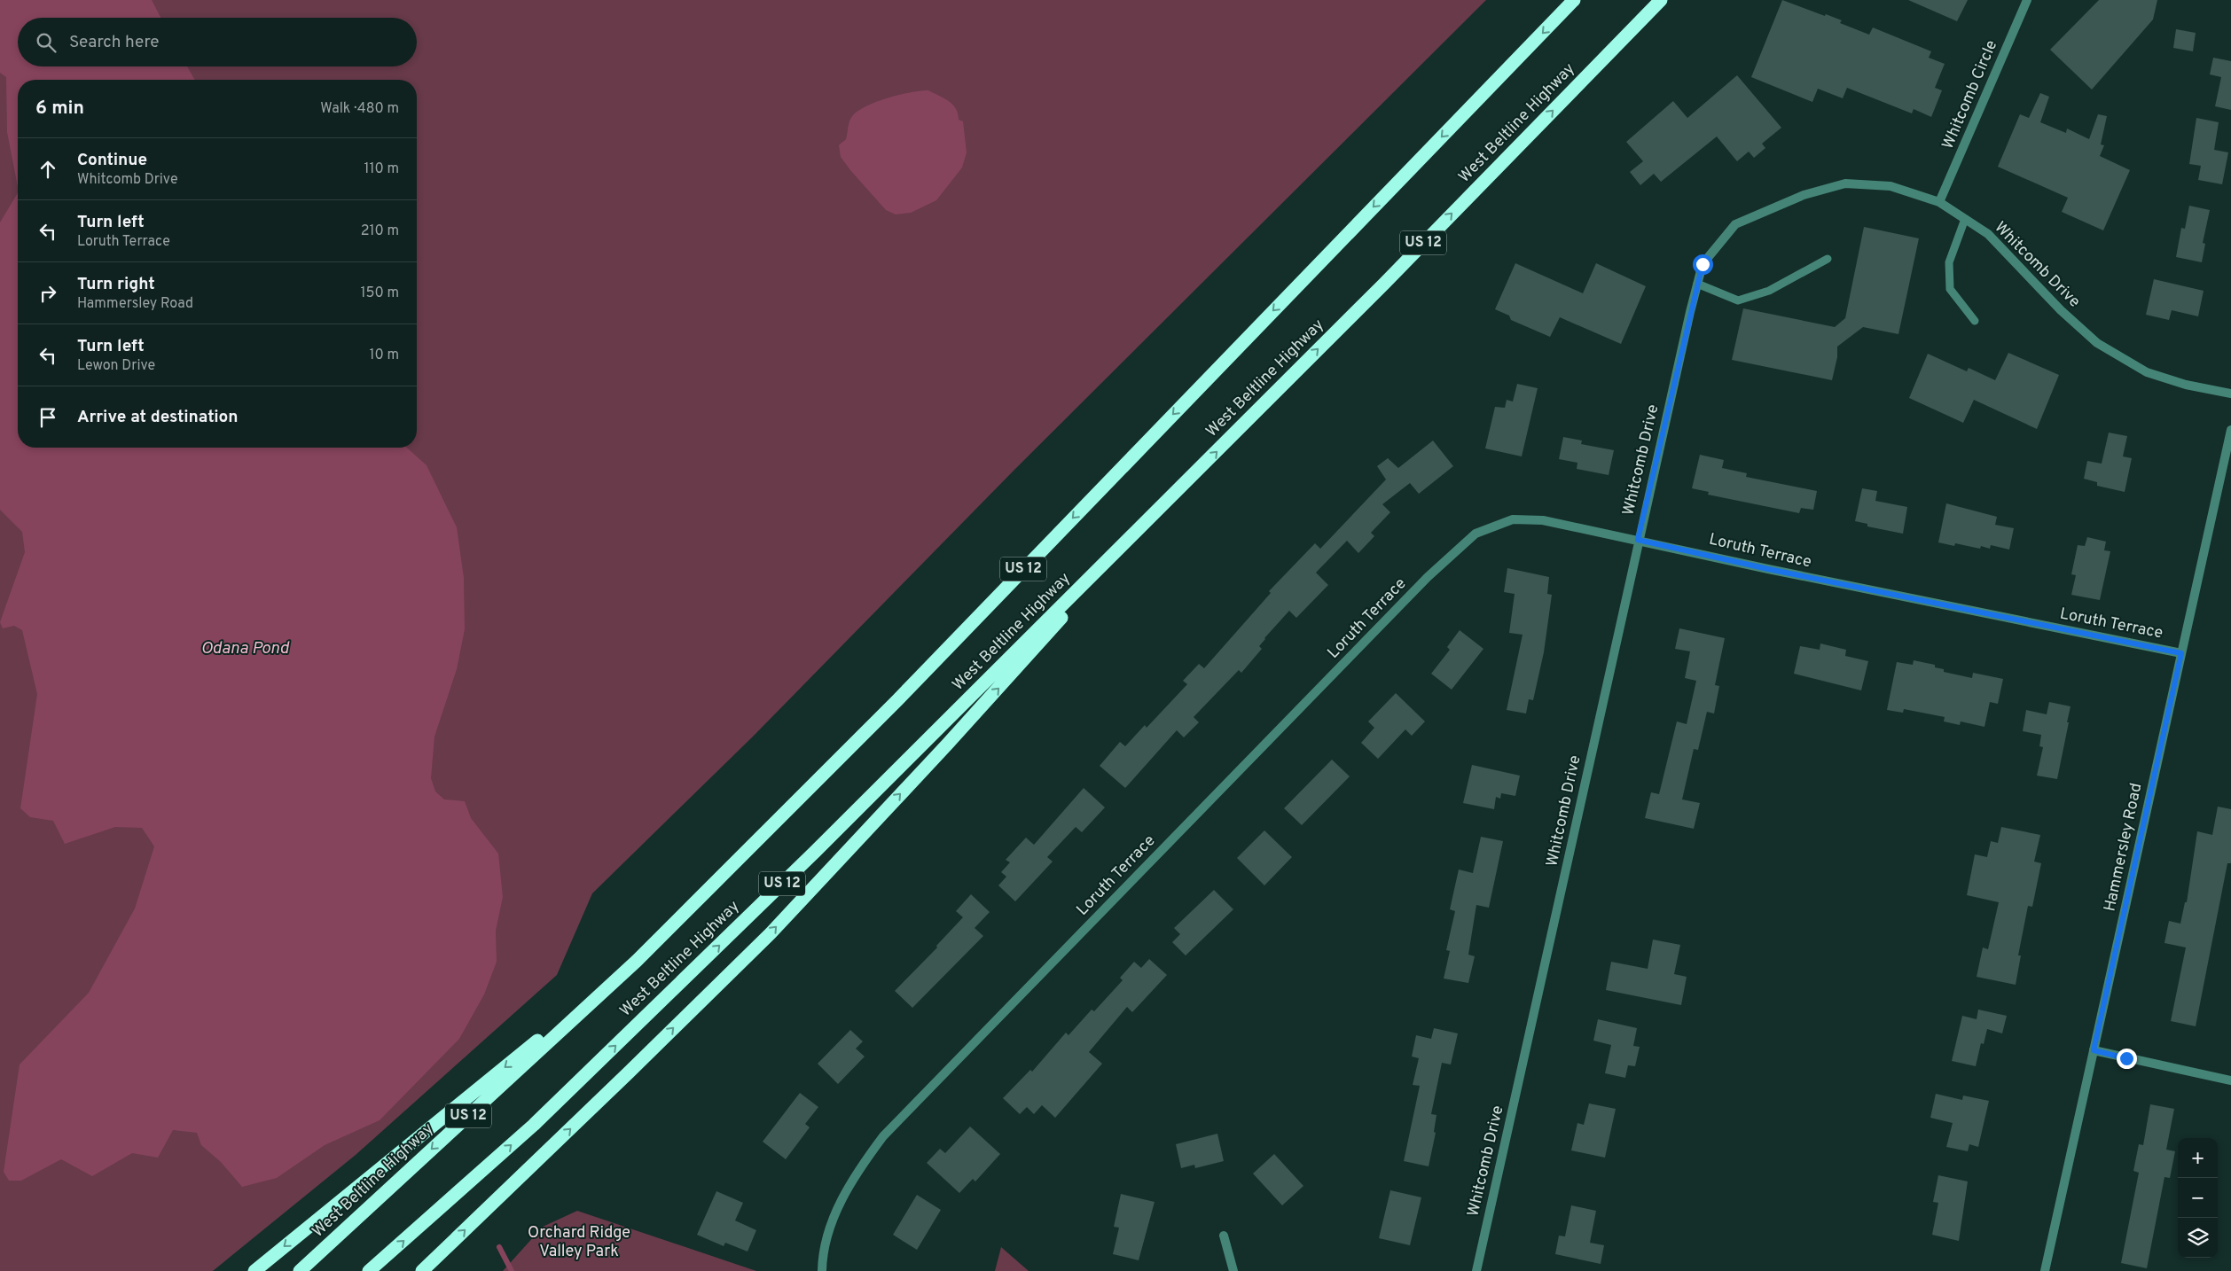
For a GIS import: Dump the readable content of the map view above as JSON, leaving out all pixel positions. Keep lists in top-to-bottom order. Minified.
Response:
{"streets":{"highway":["West Beltline Highway","US 12"],"street":["Whitcomb Circle","Whitcomb Drive","Loruth Terrace","Hammersley Road"]},"crossings":[["Whitcomb Circle","Whitcomb Drive"],["Whitcomb Drive","Loruth Terrace"],["Loruth Terrace","Hammersley Road"]],"water":["Odana Pond"],"parks":["Orchard Ridge Valley Park"],"page":{"search":"Search here","heading":["6 min","Walk · 480 m"],"list":[["Continue","Whitcomb Drive","110 m"],["Turn left","Loruth Terrace","210 m"],["Turn right","Hammersley Road","150 m"],["Turn left","Lewon Drive","10 m"],"Arrive at destination"],"map_buttons":["+","−"]}}
